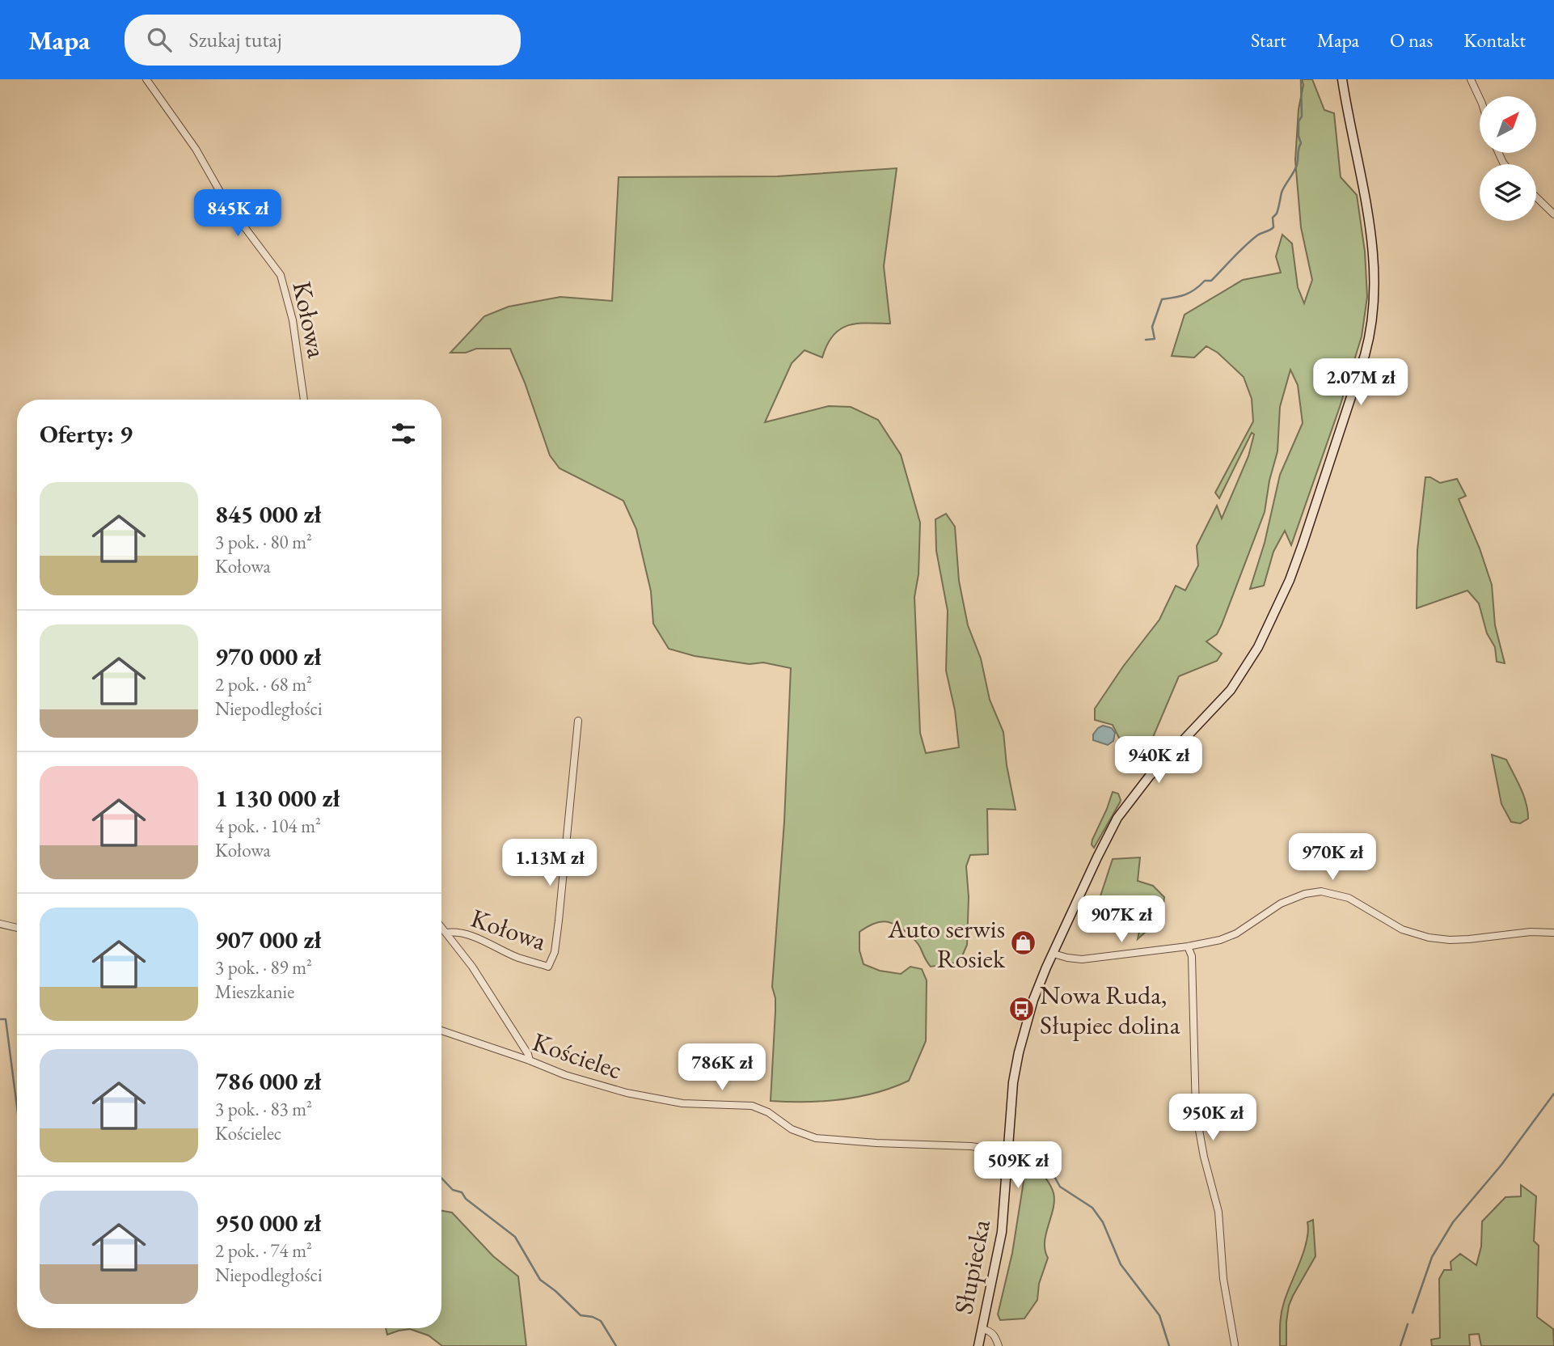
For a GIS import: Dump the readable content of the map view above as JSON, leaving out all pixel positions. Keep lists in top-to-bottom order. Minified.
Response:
{"streets":{"main road":["Słupiecka"],"street":["Kołowa","Kościelec"]},"crossings":[["Kołowa","Kościelec"],["Kościelec","Słupiecka"]],"places":{"shop":["Auto serwis Rosiek"],"bus stop":["Nowa Ruda, Słupiec dolina"]},"north":"top right","page":{"header":"Mapa","search":"Szukaj tutaj","nav":["Start","Mapa","O nas","Kontakt"],"price":["845K zł","2.07M zł","940K zł","970K zł","1.13M zł","907K zł","786K zł","950K zł","509K zł"],"heading":"Oferty: 9","list":[{"name":"845 000 zł","note":"3 pok. · 80 m² · Kołowa"},{"name":"970 000 zł","note":"2 pok. · 68 m² · Niepodległości"},{"name":"1 130 000 zł","note":"4 pok. · 104 m² · Kołowa"},{"name":"907 000 zł","note":"3 pok. · 89 m² · Mieszkanie"},{"name":"786 000 zł","note":"3 pok. · 83 m² · Kościelec"},{"name":"950 000 zł","note":"2 pok. · 74 m² · Niepodległości"}]}}
